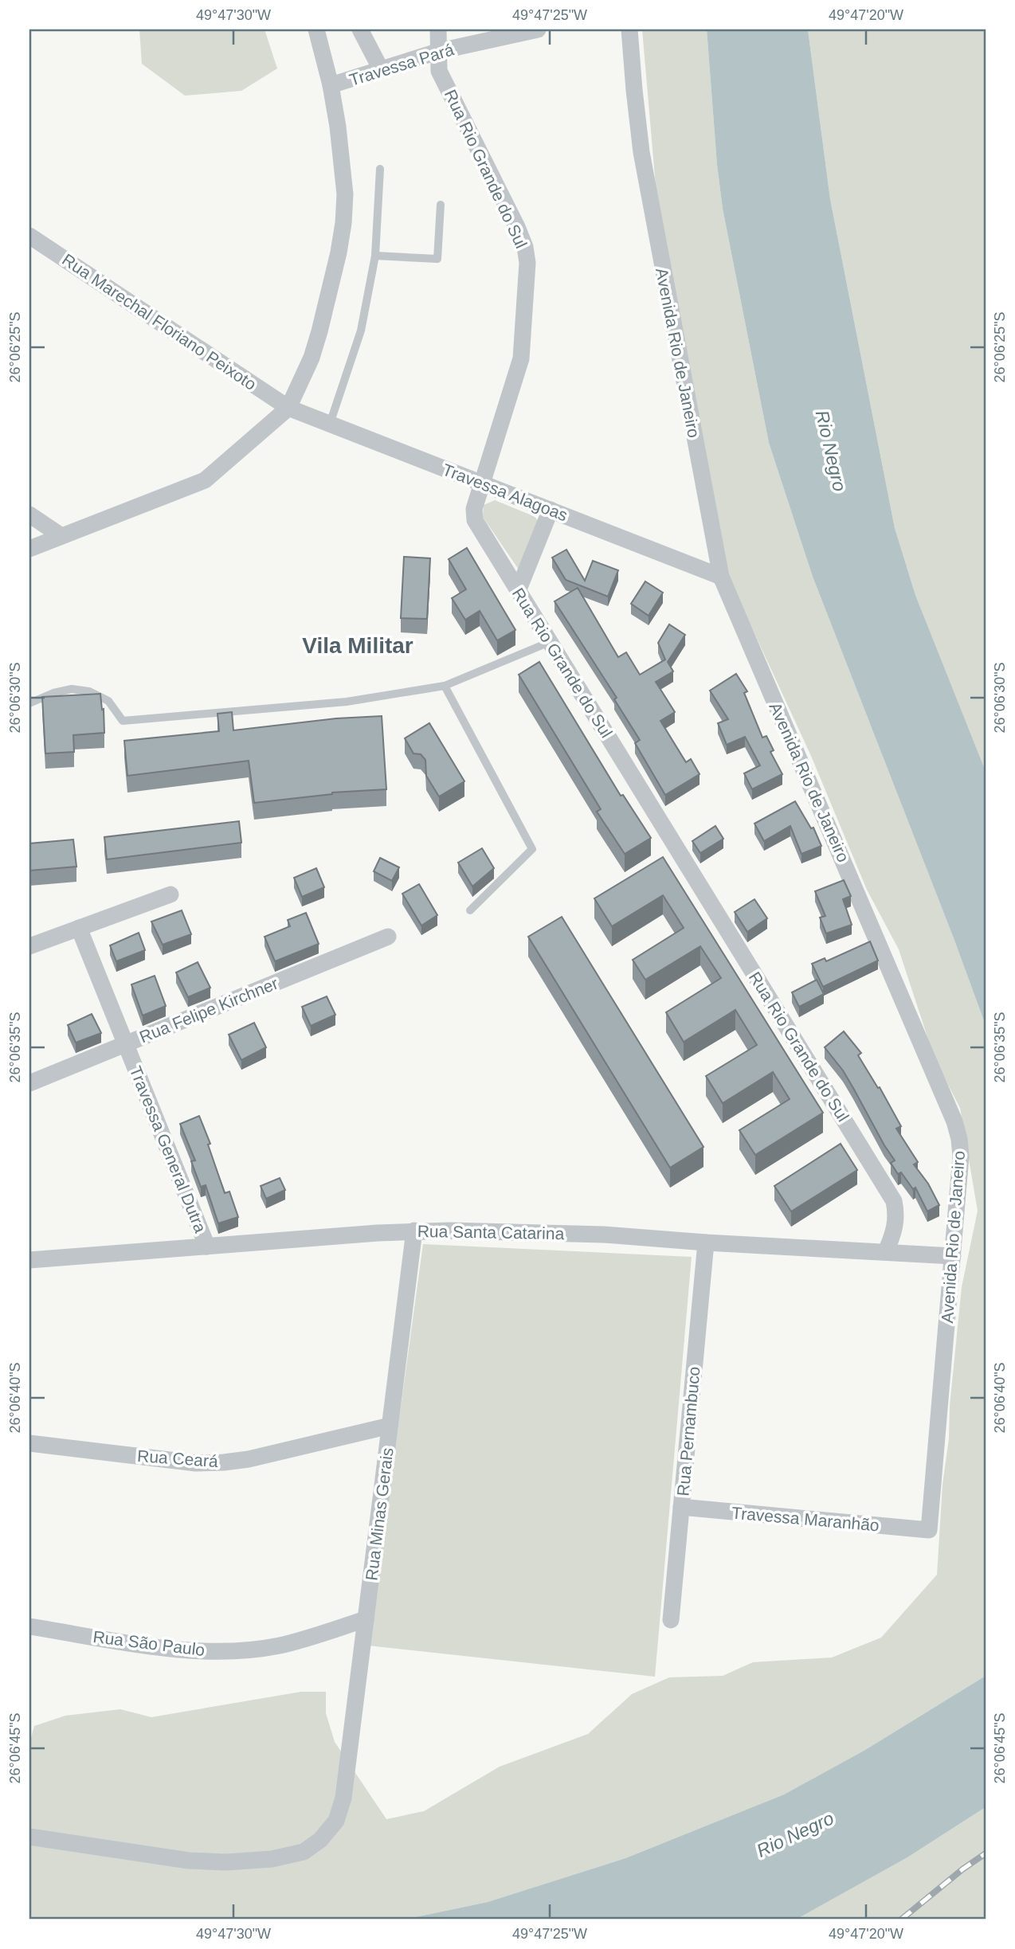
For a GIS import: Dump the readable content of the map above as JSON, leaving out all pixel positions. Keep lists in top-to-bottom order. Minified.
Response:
{"streets":{"street":["Travessa Pará","Rua Rio Grande do Sul","Rua Marechal Floriano Peixoto","Avenida Rio de Janeiro","Travessa Alagoas","Rua Felipe Kirchner","Travessa General Dutra","Rua Santa Catarina","Rua Pernambuco","Rua Ceará","Rua Minas Gerais","Travessa Maranhão","Rua São Paulo"]},"crossings":[["Travessa Pará","Rua Rio Grande do Sul"],["Rua Rio Grande do Sul","Travessa Alagoas"],["Rua Rio Grande do Sul","Rua Santa Catarina"],["Rua Marechal Floriano Peixoto","Travessa Alagoas"],["Avenida Rio de Janeiro","Travessa Alagoas"],["Avenida Rio de Janeiro","Rua Santa Catarina"],["Avenida Rio de Janeiro","Travessa Maranhão"],["Rua Felipe Kirchner","Travessa General Dutra"],["Travessa General Dutra","Rua Santa Catarina"],["Rua Santa Catarina","Rua Pernambuco"],["Rua Santa Catarina","Rua Minas Gerais"],["Rua Pernambuco","Travessa Maranhão"],["Rua Ceará","Rua Minas Gerais"],["Rua Minas Gerais","Rua São Paulo"]],"districts":["Vila Militar"],"water":["Rio Negro"],"coordinates":["49°47'30\"W","49°47'25\"W","49°47'20\"W","26°06'25\"S","26°06'30\"S","26°06'35\"S","26°06'40\"S","26°06'45\"S"]}
